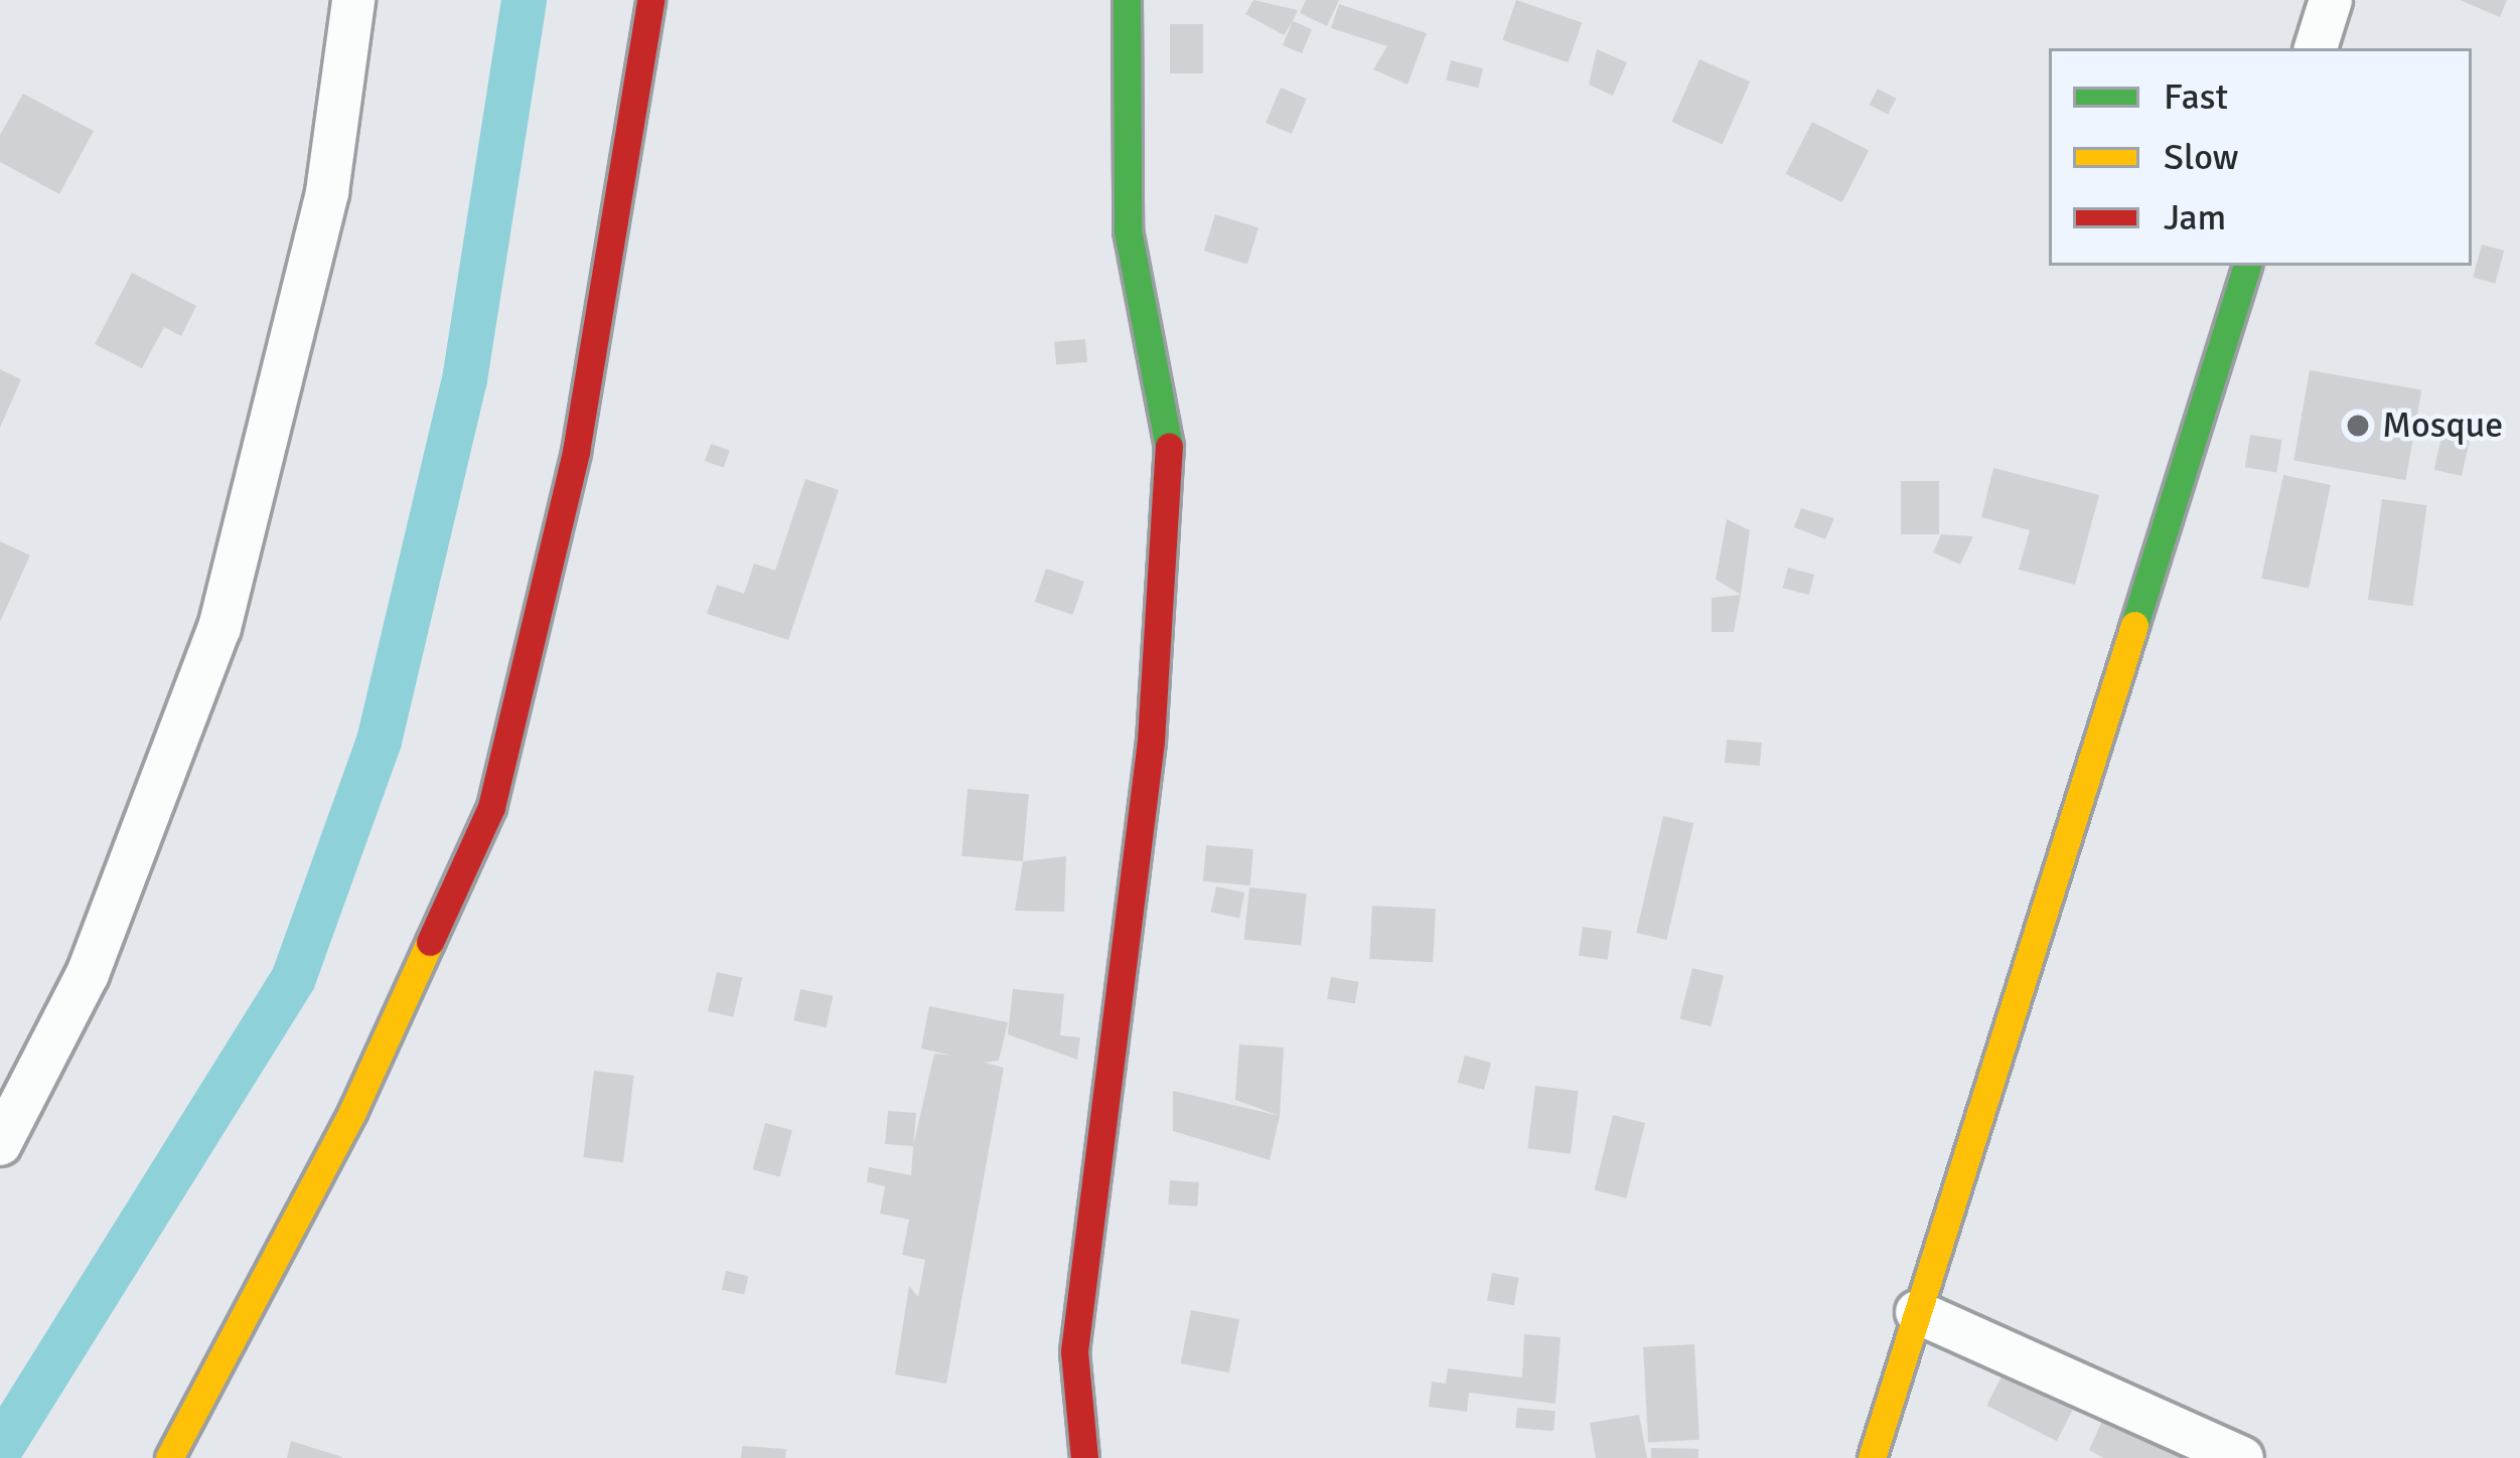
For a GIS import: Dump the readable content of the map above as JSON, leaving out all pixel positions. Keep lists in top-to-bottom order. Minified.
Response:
{"places":["Mosque"],"legend":["Fast","Slow","Jam"]}
